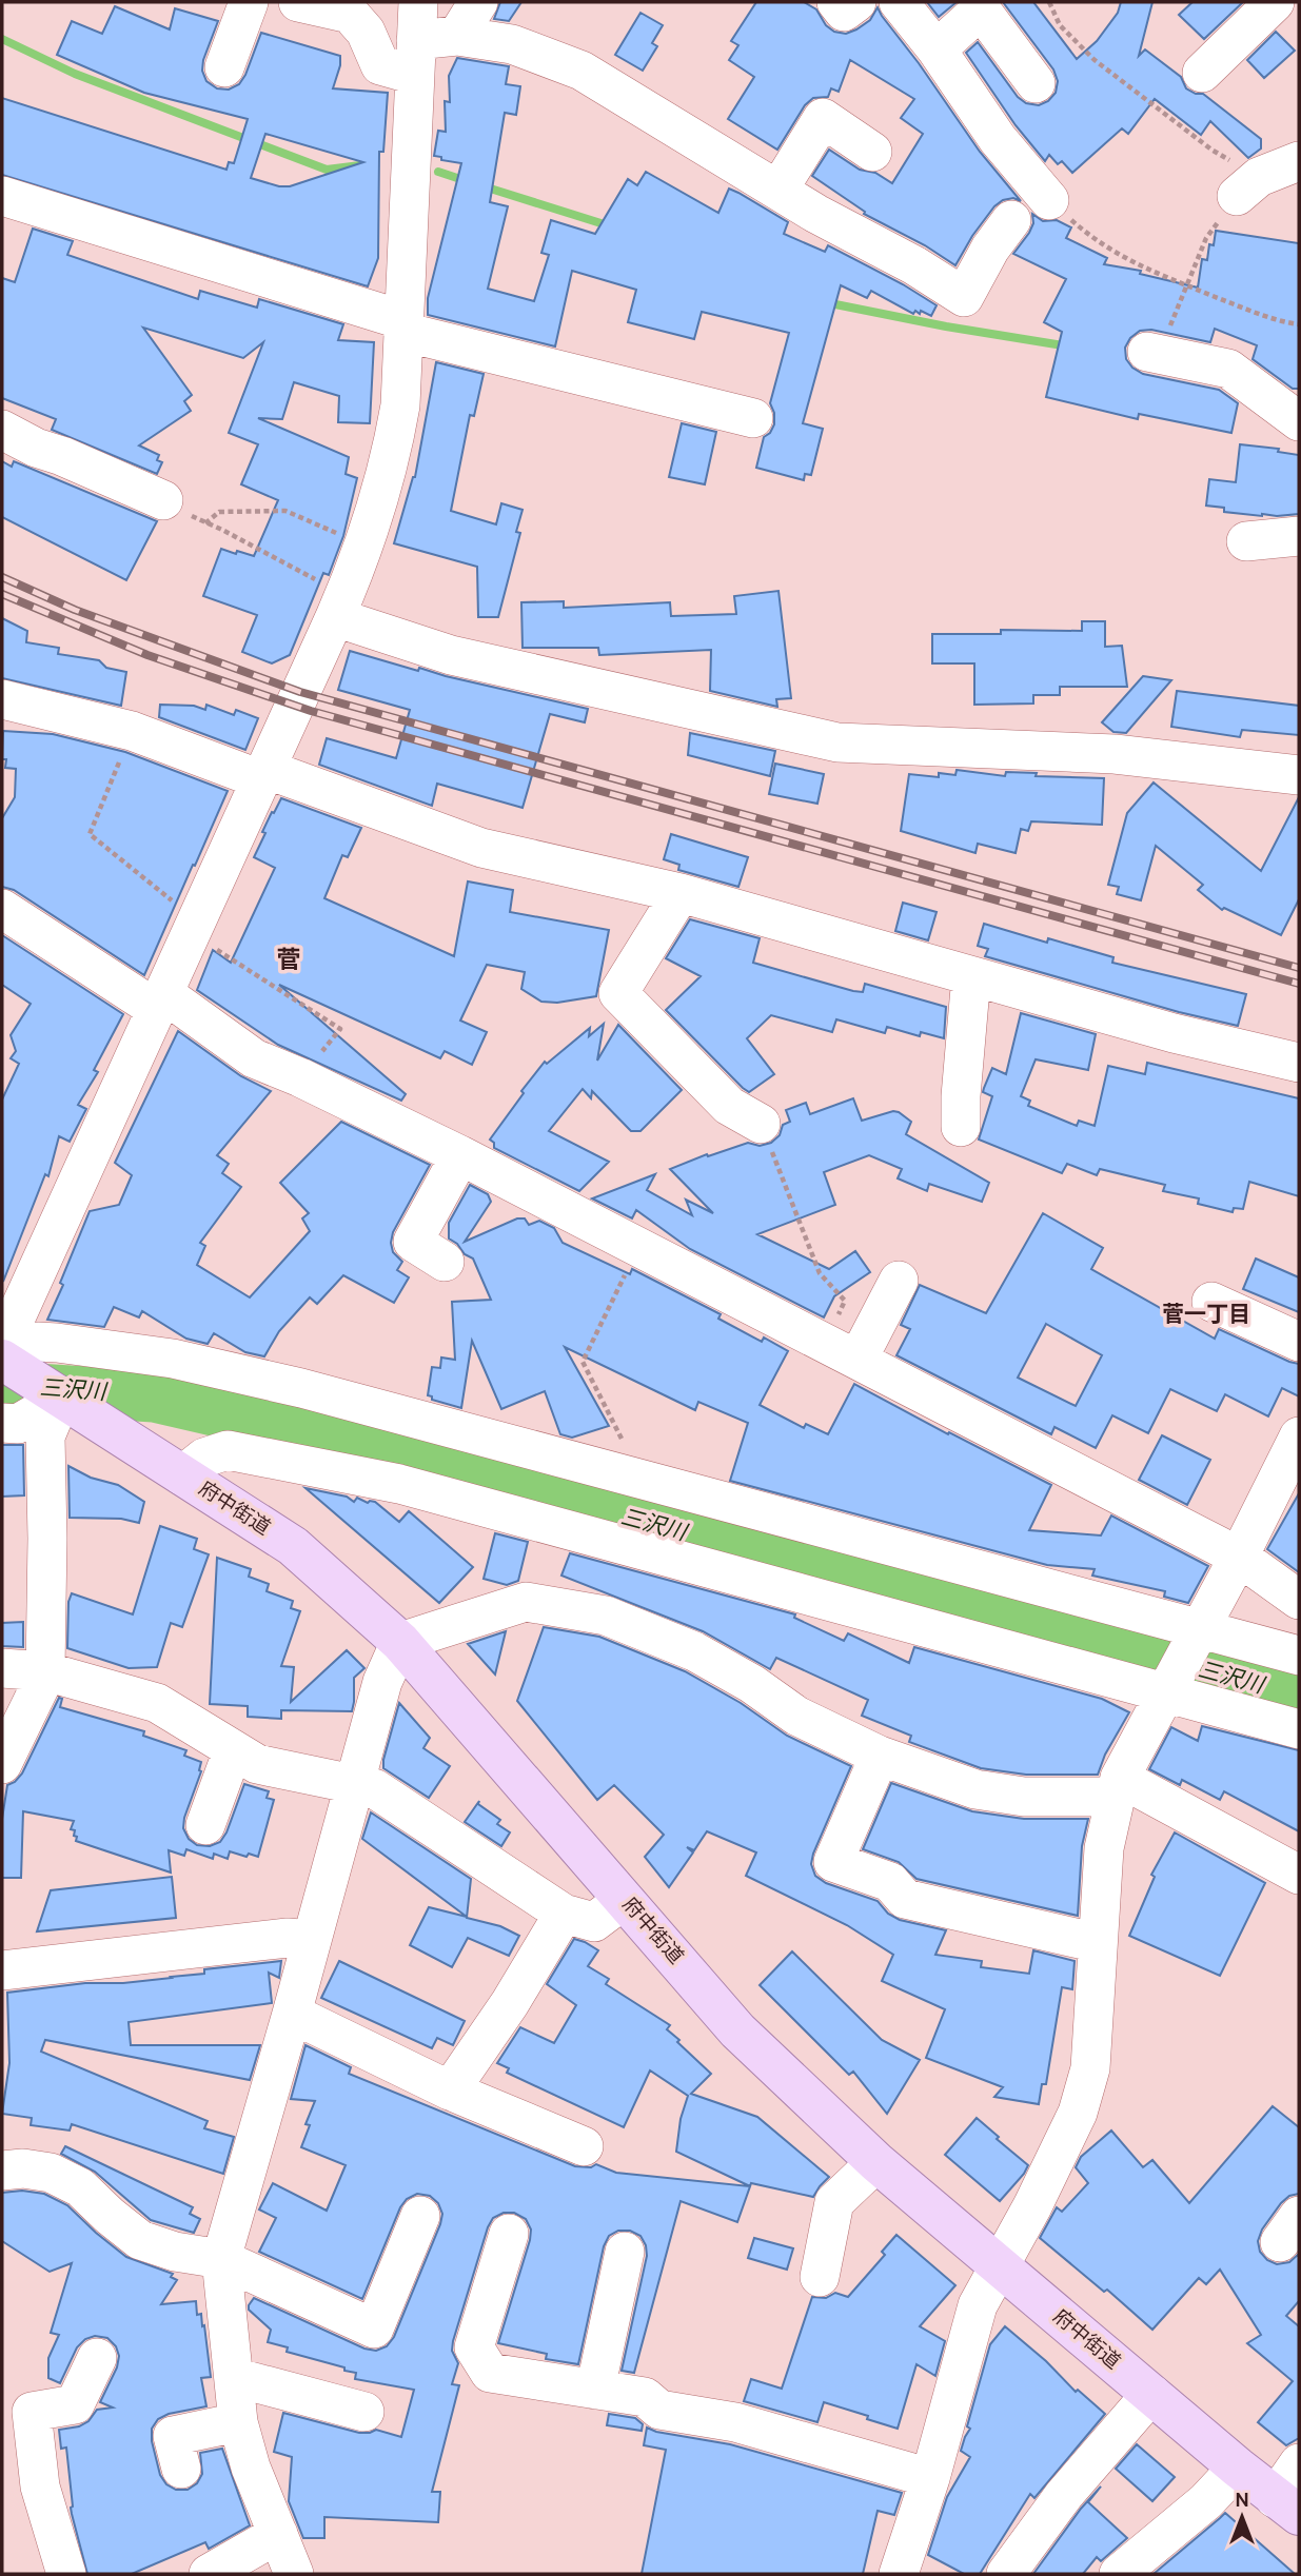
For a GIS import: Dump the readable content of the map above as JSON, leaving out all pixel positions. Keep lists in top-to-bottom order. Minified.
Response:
{"streets":{"main road":["府中街道"]},"districts":["菅","菅一丁目"],"water":["三沢川"],"north":"top"}
